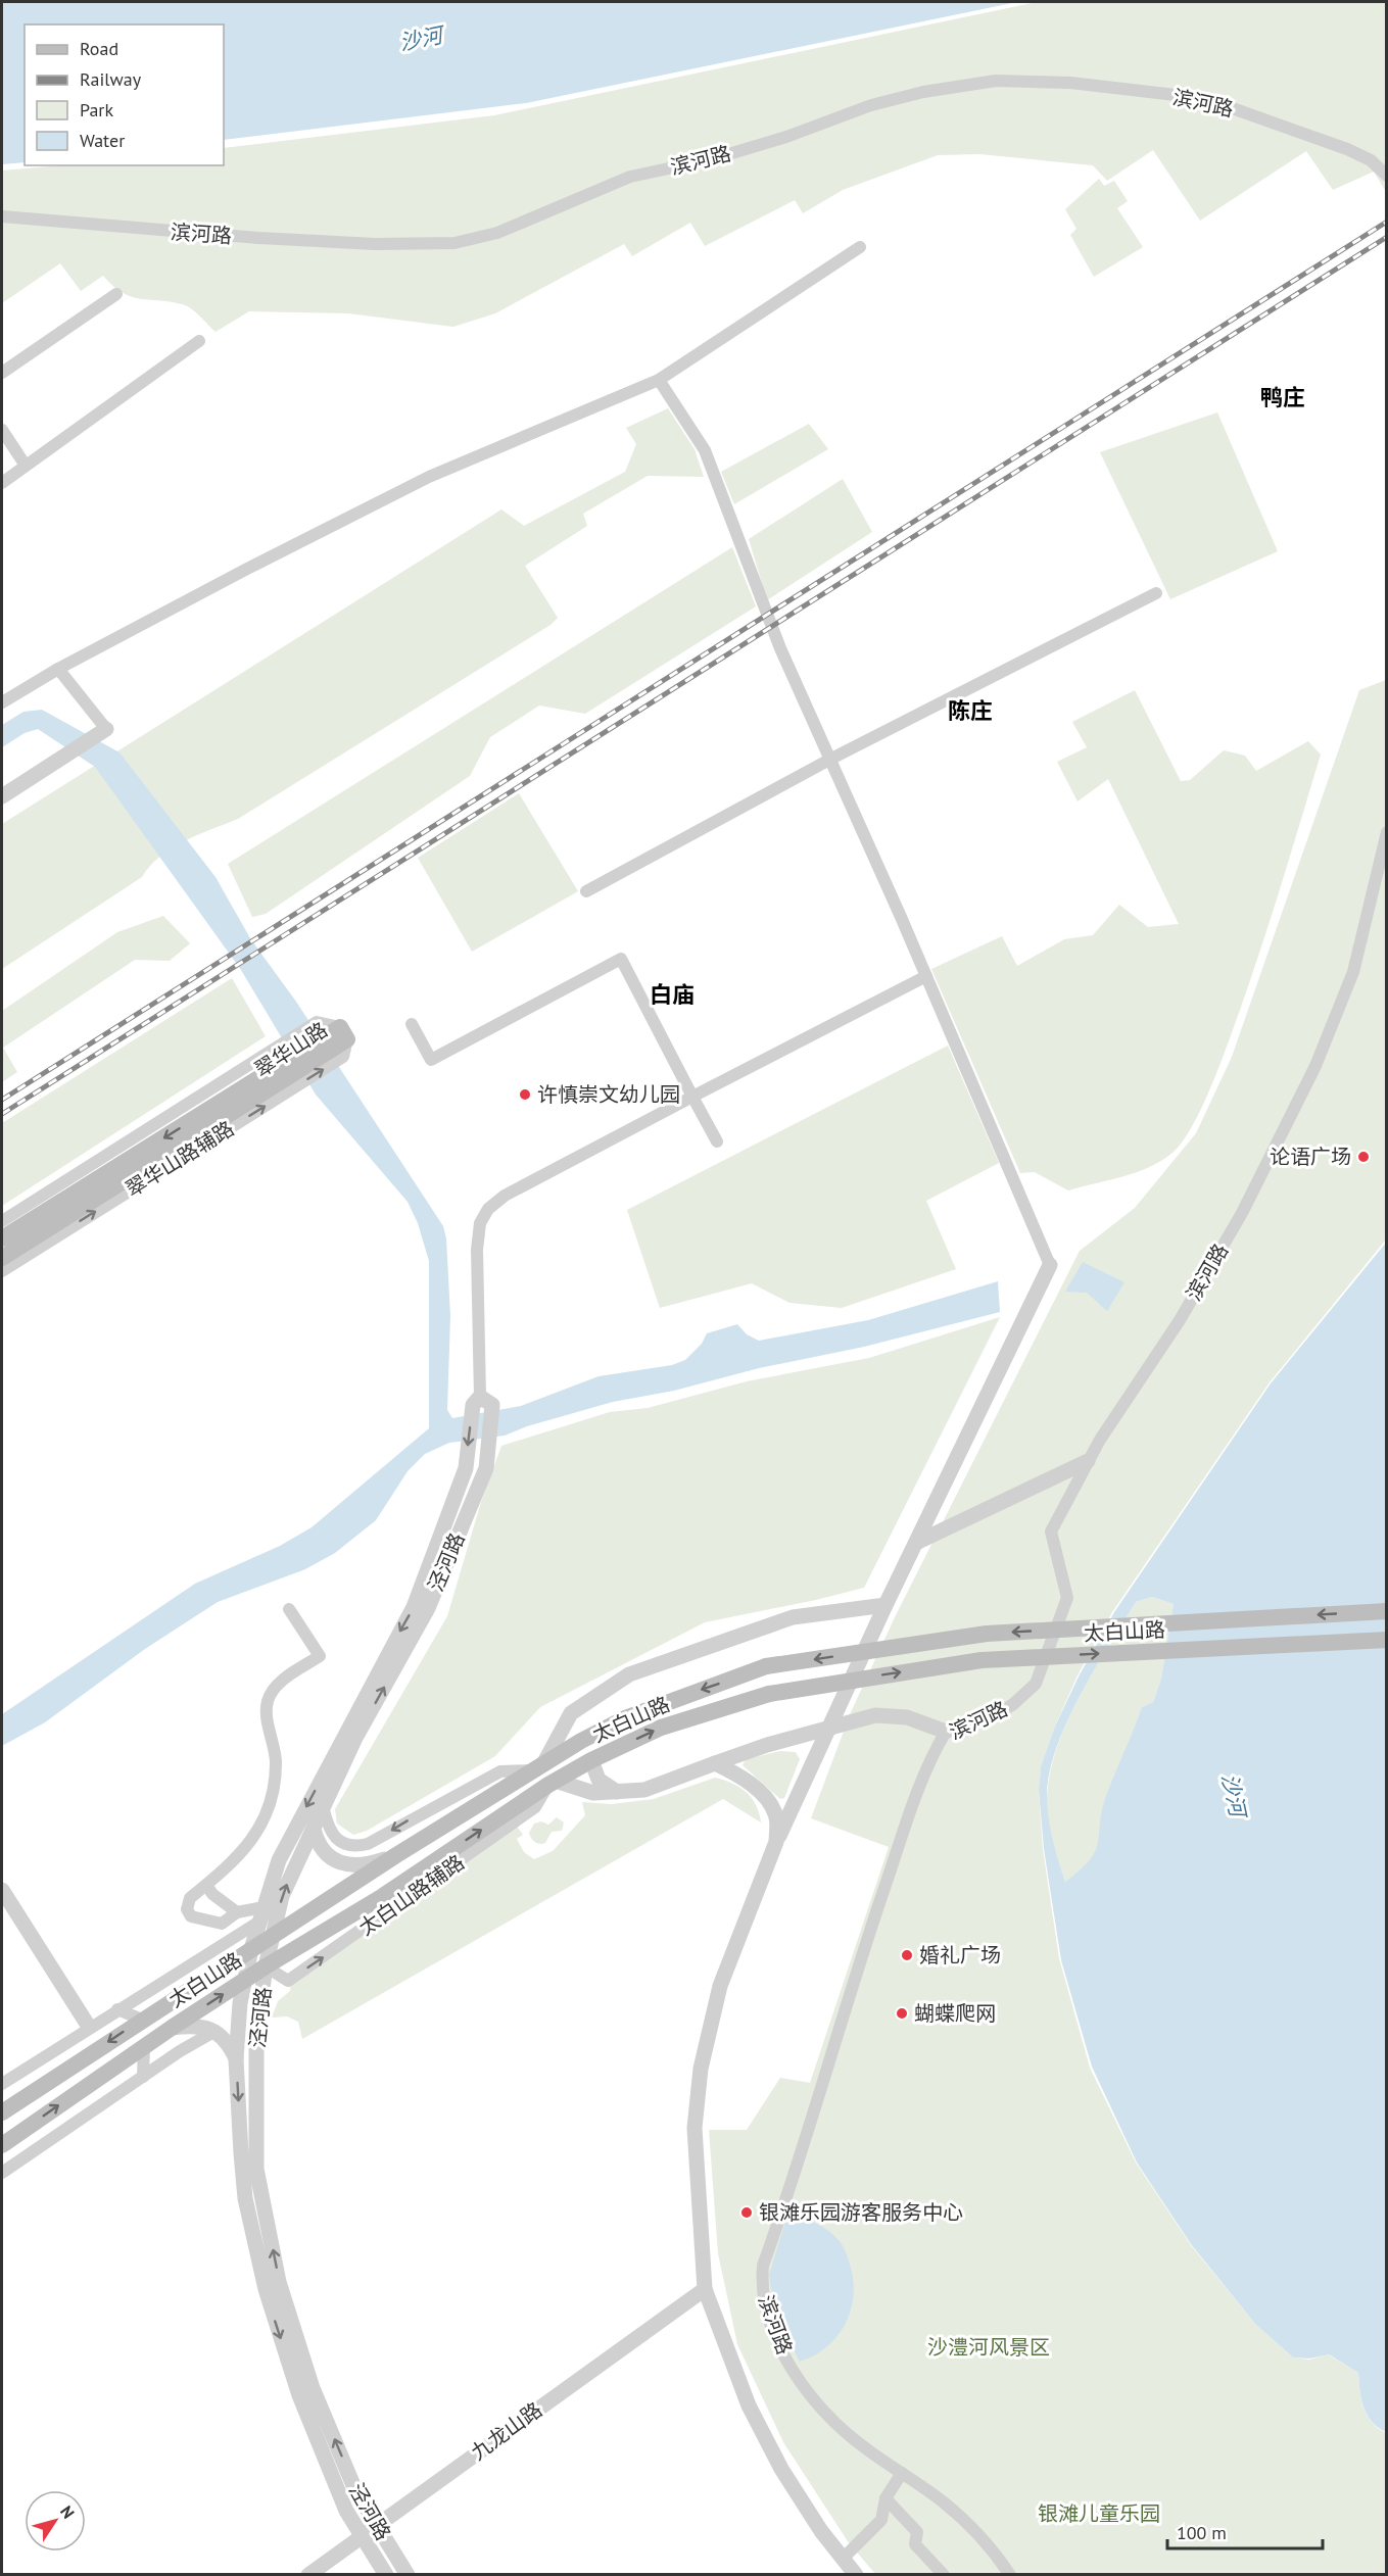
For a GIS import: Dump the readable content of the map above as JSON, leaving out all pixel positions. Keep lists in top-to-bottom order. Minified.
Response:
{"streets":{"main road":["翠华山路","太白山路"],"street":["滨河路","翠华山路辅路","泾河路","太白山路辅路","九龙山路"]},"crossings":[["翠华山路","翠华山路辅路"],["泾河路","太白山路"],["泾河路","太白山路辅路"],["泾河路","九龙山路"],["太白山路","太白山路辅路"]],"one_way":["太白山路辅路"],"districts":["鸭庄","陈庄","白庙"],"water":["沙河"],"parks":["沙澧河风景区","银滩儿童乐园"],"places":["许慎崇文幼儿园","论语广场","婚礼广场","蝴蝶爬网","银滩乐园游客服务中心"],"legend":["Road","Railway","Park","Water"],"scale_bar":"100 m","north":"top right"}
